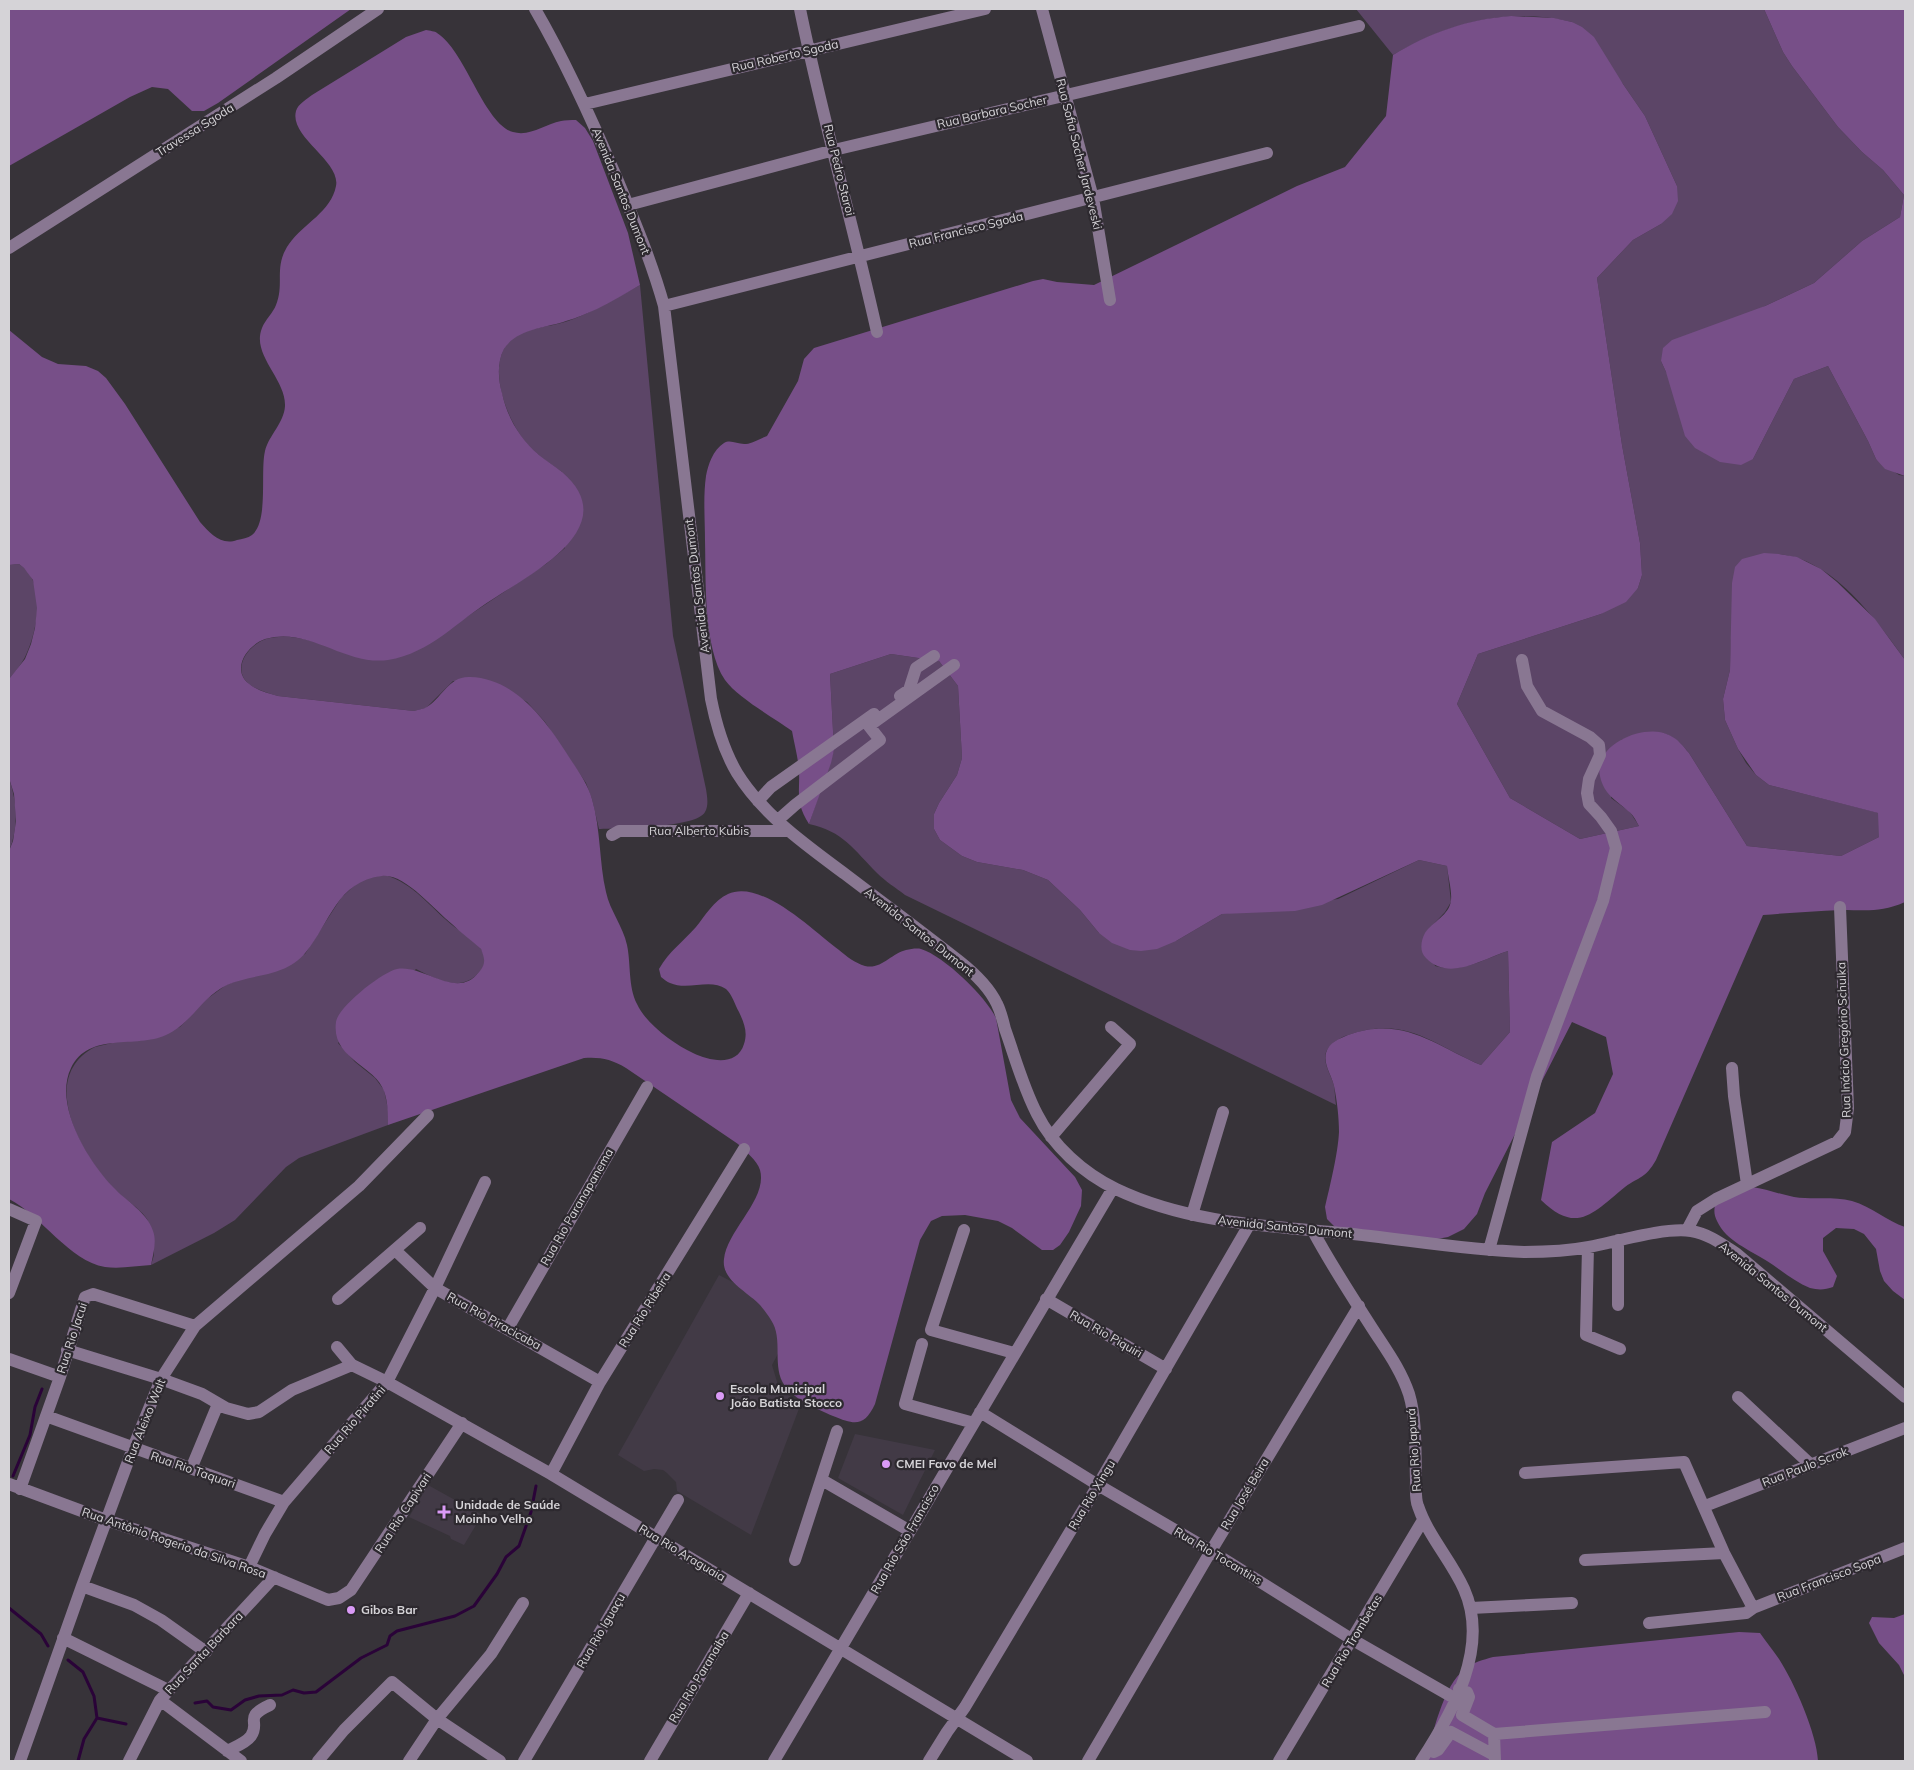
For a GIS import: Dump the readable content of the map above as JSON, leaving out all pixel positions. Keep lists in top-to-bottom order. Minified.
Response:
{"streets":{"street":["Rua Roberto Sgoda","Rua Barbara Socher","Travessa Sgoda","Rua Sofia Socher Jardeveski","Rua Pedro Staroi","Avenida Santos Dumont","Rua Francisco Sgoda","Rua Alberto Kubis","Rua Inácio Gregório Schulka","Rua Rio Paranapanema","Rua Rio Ribeira","Rua Rio Piracicaba","Rua Rio Piquiri","Rua Rio Jacui","Rua Rio Piratini","Rua Aleixo Walt","Rua Rio Japurá","Rua Paulo Scrok","Rua Rio Taquari","Rua José Beira","Rua Rio Xingu","Rua Rio Capivari","Rua Rio São Francisco","Rua Antônio Rogerio da Silva Rosa","Rua Rio Araguaia","Rua Rio Tocantins","Rua Francisco Sopa","Rua Rio Iguaçu","Rua Rio Trombetas","Rua Santa Barbara","Rua Rio Paranaiba"]},"crossings":[["Rua Roberto Sgoda","Rua Pedro Staroi"],["Rua Roberto Sgoda","Avenida Santos Dumont"],["Rua Barbara Socher","Rua Sofia Socher Jardeveski"],["Rua Barbara Socher","Rua Pedro Staroi"],["Rua Barbara Socher","Avenida Santos Dumont"],["Rua Sofia Socher Jardeveski","Rua Francisco Sgoda"],["Rua Pedro Staroi","Rua Francisco Sgoda"],["Avenida Santos Dumont","Rua Francisco Sgoda"],["Avenida Santos Dumont","Rua Alberto Kubis"],["Avenida Santos Dumont","Rua Inácio Gregório Schulka"],["Avenida Santos Dumont","Rua Rio Japurá"],["Avenida Santos Dumont","Rua Rio Xingu"],["Avenida Santos Dumont","Rua Rio São Francisco"],["Rua Rio Paranapanema","Rua Rio Piracicaba"],["Rua Rio Ribeira","Rua Rio Piracicaba"],["Rua Rio Ribeira","Rua Rio Araguaia"],["Rua Rio Piracicaba","Rua Rio Piratini"],["Rua Rio Piquiri","Rua Rio Xingu"],["Rua Rio Piquiri","Rua Rio São Francisco"],["Rua Rio Jacui","Rua Aleixo Walt"],["Rua Rio Jacui","Rua Rio Taquari"],["Rua Rio Jacui","Rua Antônio Rogerio da Silva Rosa"],["Rua Rio Piratini","Rua Rio Taquari"],["Rua Rio Piratini","Rua Antônio Rogerio da Silva Rosa"],["Rua Rio Piratini","Rua Rio Araguaia"],["Rua Aleixo Walt","Rua Rio Taquari"],["Rua Aleixo Walt","Rua Antônio Rogerio da Silva Rosa"],["Rua Rio Japurá","Rua José Beira"],["Rua Rio Japurá","Rua Rio Tocantins"],["Rua Rio Japurá","Rua Rio Trombetas"],["Rua José Beira","Rua Rio Tocantins"],["Rua Rio Xingu","Rua Rio Araguaia"],["Rua Rio Xingu","Rua Rio Tocantins"],["Rua Rio Capivari","Rua Antônio Rogerio da Silva Rosa"],["Rua Rio Capivari","Rua Rio Araguaia"],["Rua Rio São Francisco","Rua Rio Araguaia"],["Rua Rio São Francisco","Rua Rio Tocantins"],["Rua Antônio Rogerio da Silva Rosa","Rua Santa Barbara"],["Rua Rio Araguaia","Rua Rio Iguaçu"],["Rua Rio Araguaia","Rua Rio Paranaiba"],["Rua Rio Tocantins","Rua Rio Trombetas"]],"places":{"other":["Escola Municipal João Batista Stocco","CMEI Favo de Mel","Gibos Bar"],"health":["Unidade de Saúde Moinho Velho"]}}
